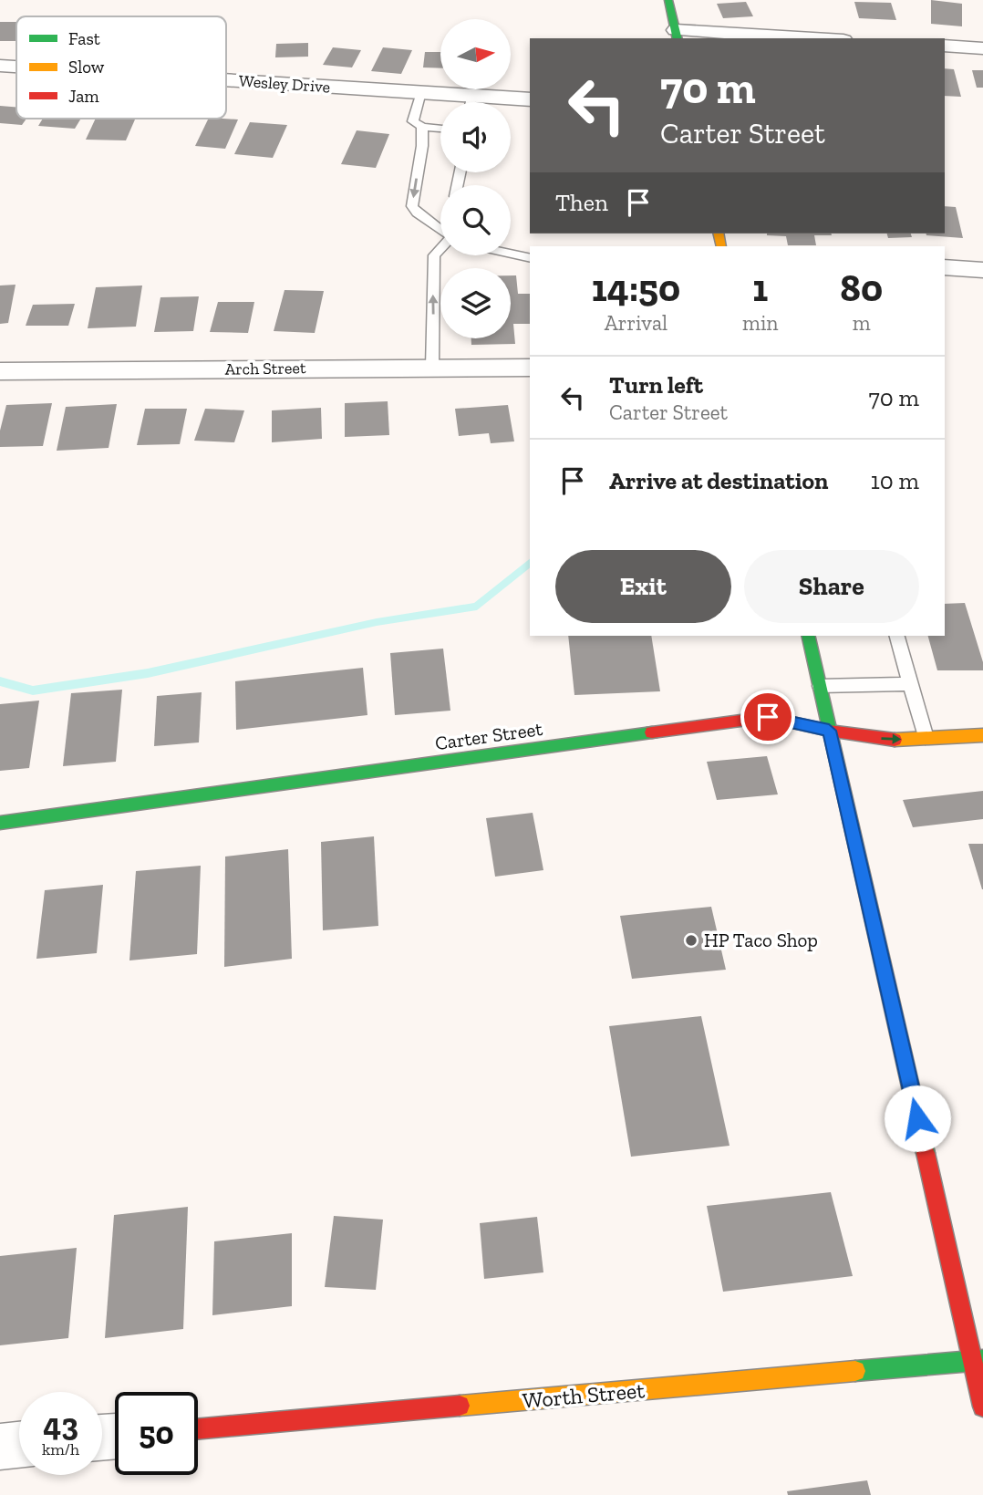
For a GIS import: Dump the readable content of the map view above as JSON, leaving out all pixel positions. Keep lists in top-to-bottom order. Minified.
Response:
{"streets":{"street":["Wesley Drive","Arch Street","Carter Street","Worth Street"]},"places":["HP Taco Shop"],"legend":["Fast","Slow","Jam"],"north":"right","page":{"turn":["70 m","Carter Street"],"then":"Then","eta":["14:50","Arrival","1","min","80","m"],"list":[{"name":"Turn left","note":"Carter Street","value":"70 m"},{"name":"Arrive at destination","value":"10 m"}],"buttons":["Exit","Share"],"speed":"43 km/h","limit":"50"}}
